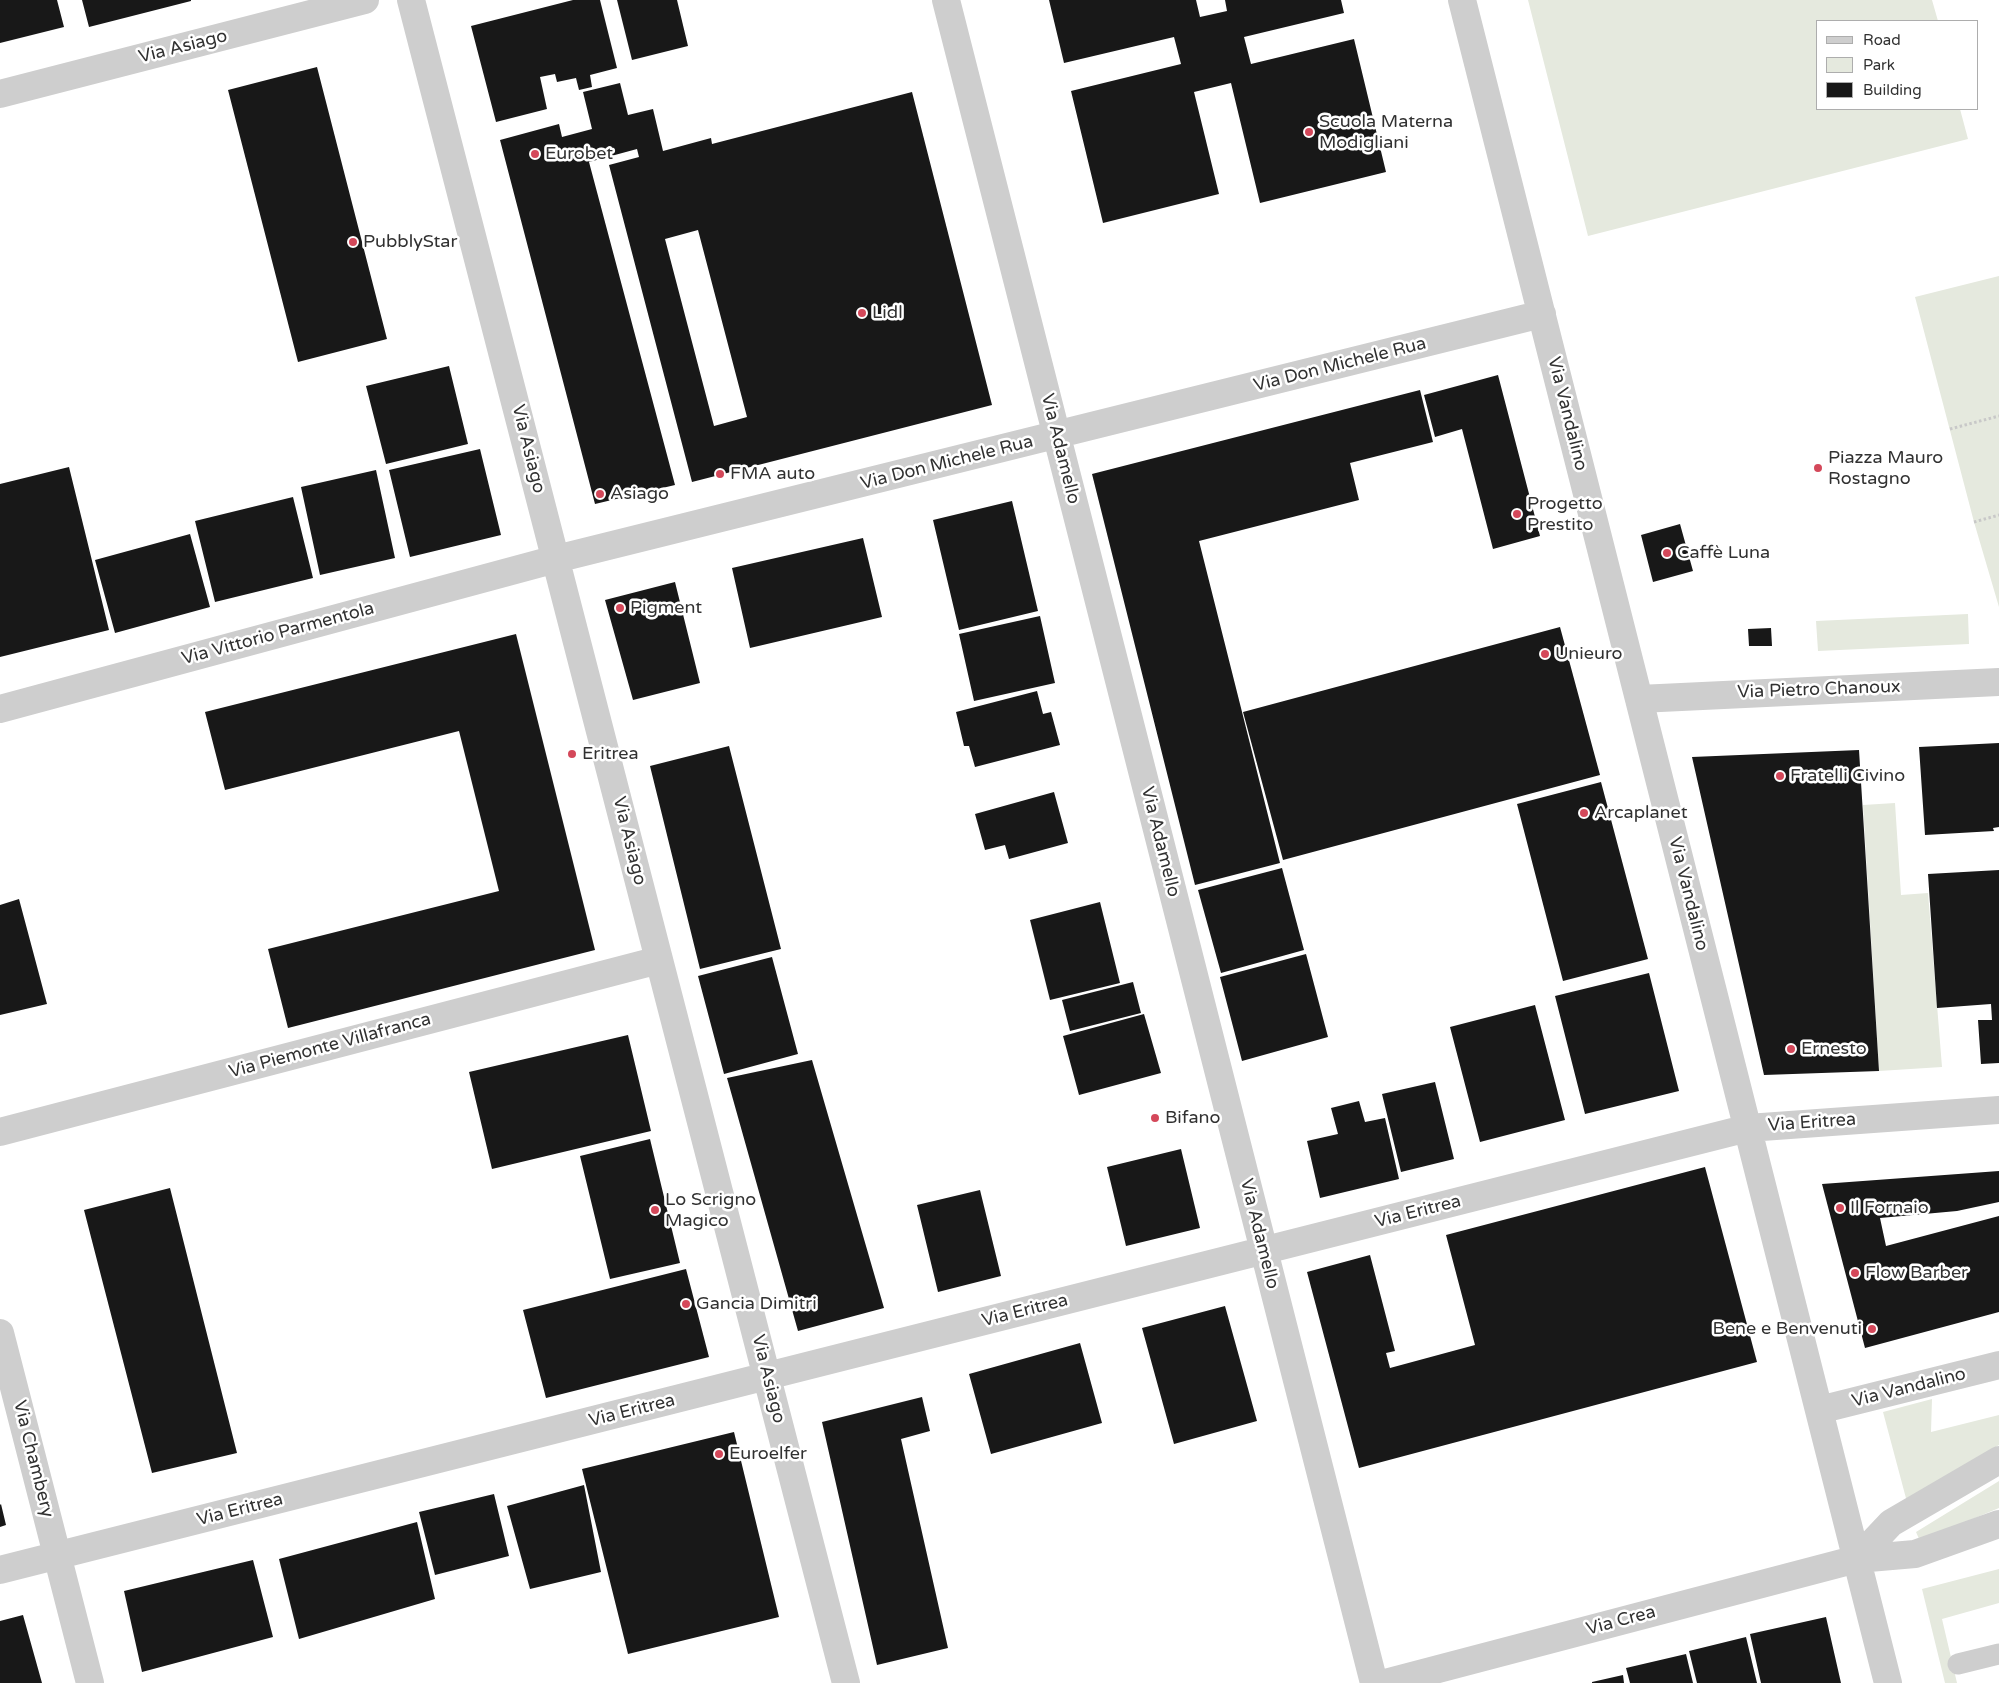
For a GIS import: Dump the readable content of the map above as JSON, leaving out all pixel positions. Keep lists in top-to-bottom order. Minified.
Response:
{"streets":{"street":["Via Asiago","Via Don Michele Rua","Via Vandalino","Via Adamello","Via Vittorio Parmentola","Via Pietro Chanoux","Via Piemonte Villafranca","Via Eritrea","Via Chambery","Via Crea"]},"crossings":[["Via Asiago","Via Don Michele Rua"],["Via Asiago","Via Vittorio Parmentola"],["Via Asiago","Via Piemonte Villafranca"],["Via Asiago","Via Eritrea"],["Via Don Michele Rua","Via Vandalino"],["Via Don Michele Rua","Via Adamello"],["Via Don Michele Rua","Via Vittorio Parmentola"],["Via Vandalino","Via Pietro Chanoux"],["Via Vandalino","Via Eritrea"],["Via Vandalino","Via Crea"],["Via Adamello","Via Eritrea"],["Via Eritrea","Via Chambery"]],"places":["Scuola Materna Modigliani","Eurobet","PubblyStar","Lidl","Piazza Mauro Rostagno","FMA auto","Asiago","Progetto Prestito","Caffè Luna","Pigment","Unieuro","Eritrea","Fratelli Civino","Arcaplanet","Ernesto","Bifano","Il Fornaio","Lo Scrigno Magico","Flow Barber","Gancia Dimitri","Bene e Benvenuti","Euroelfer"],"legend":["Road","Park","Building"]}
